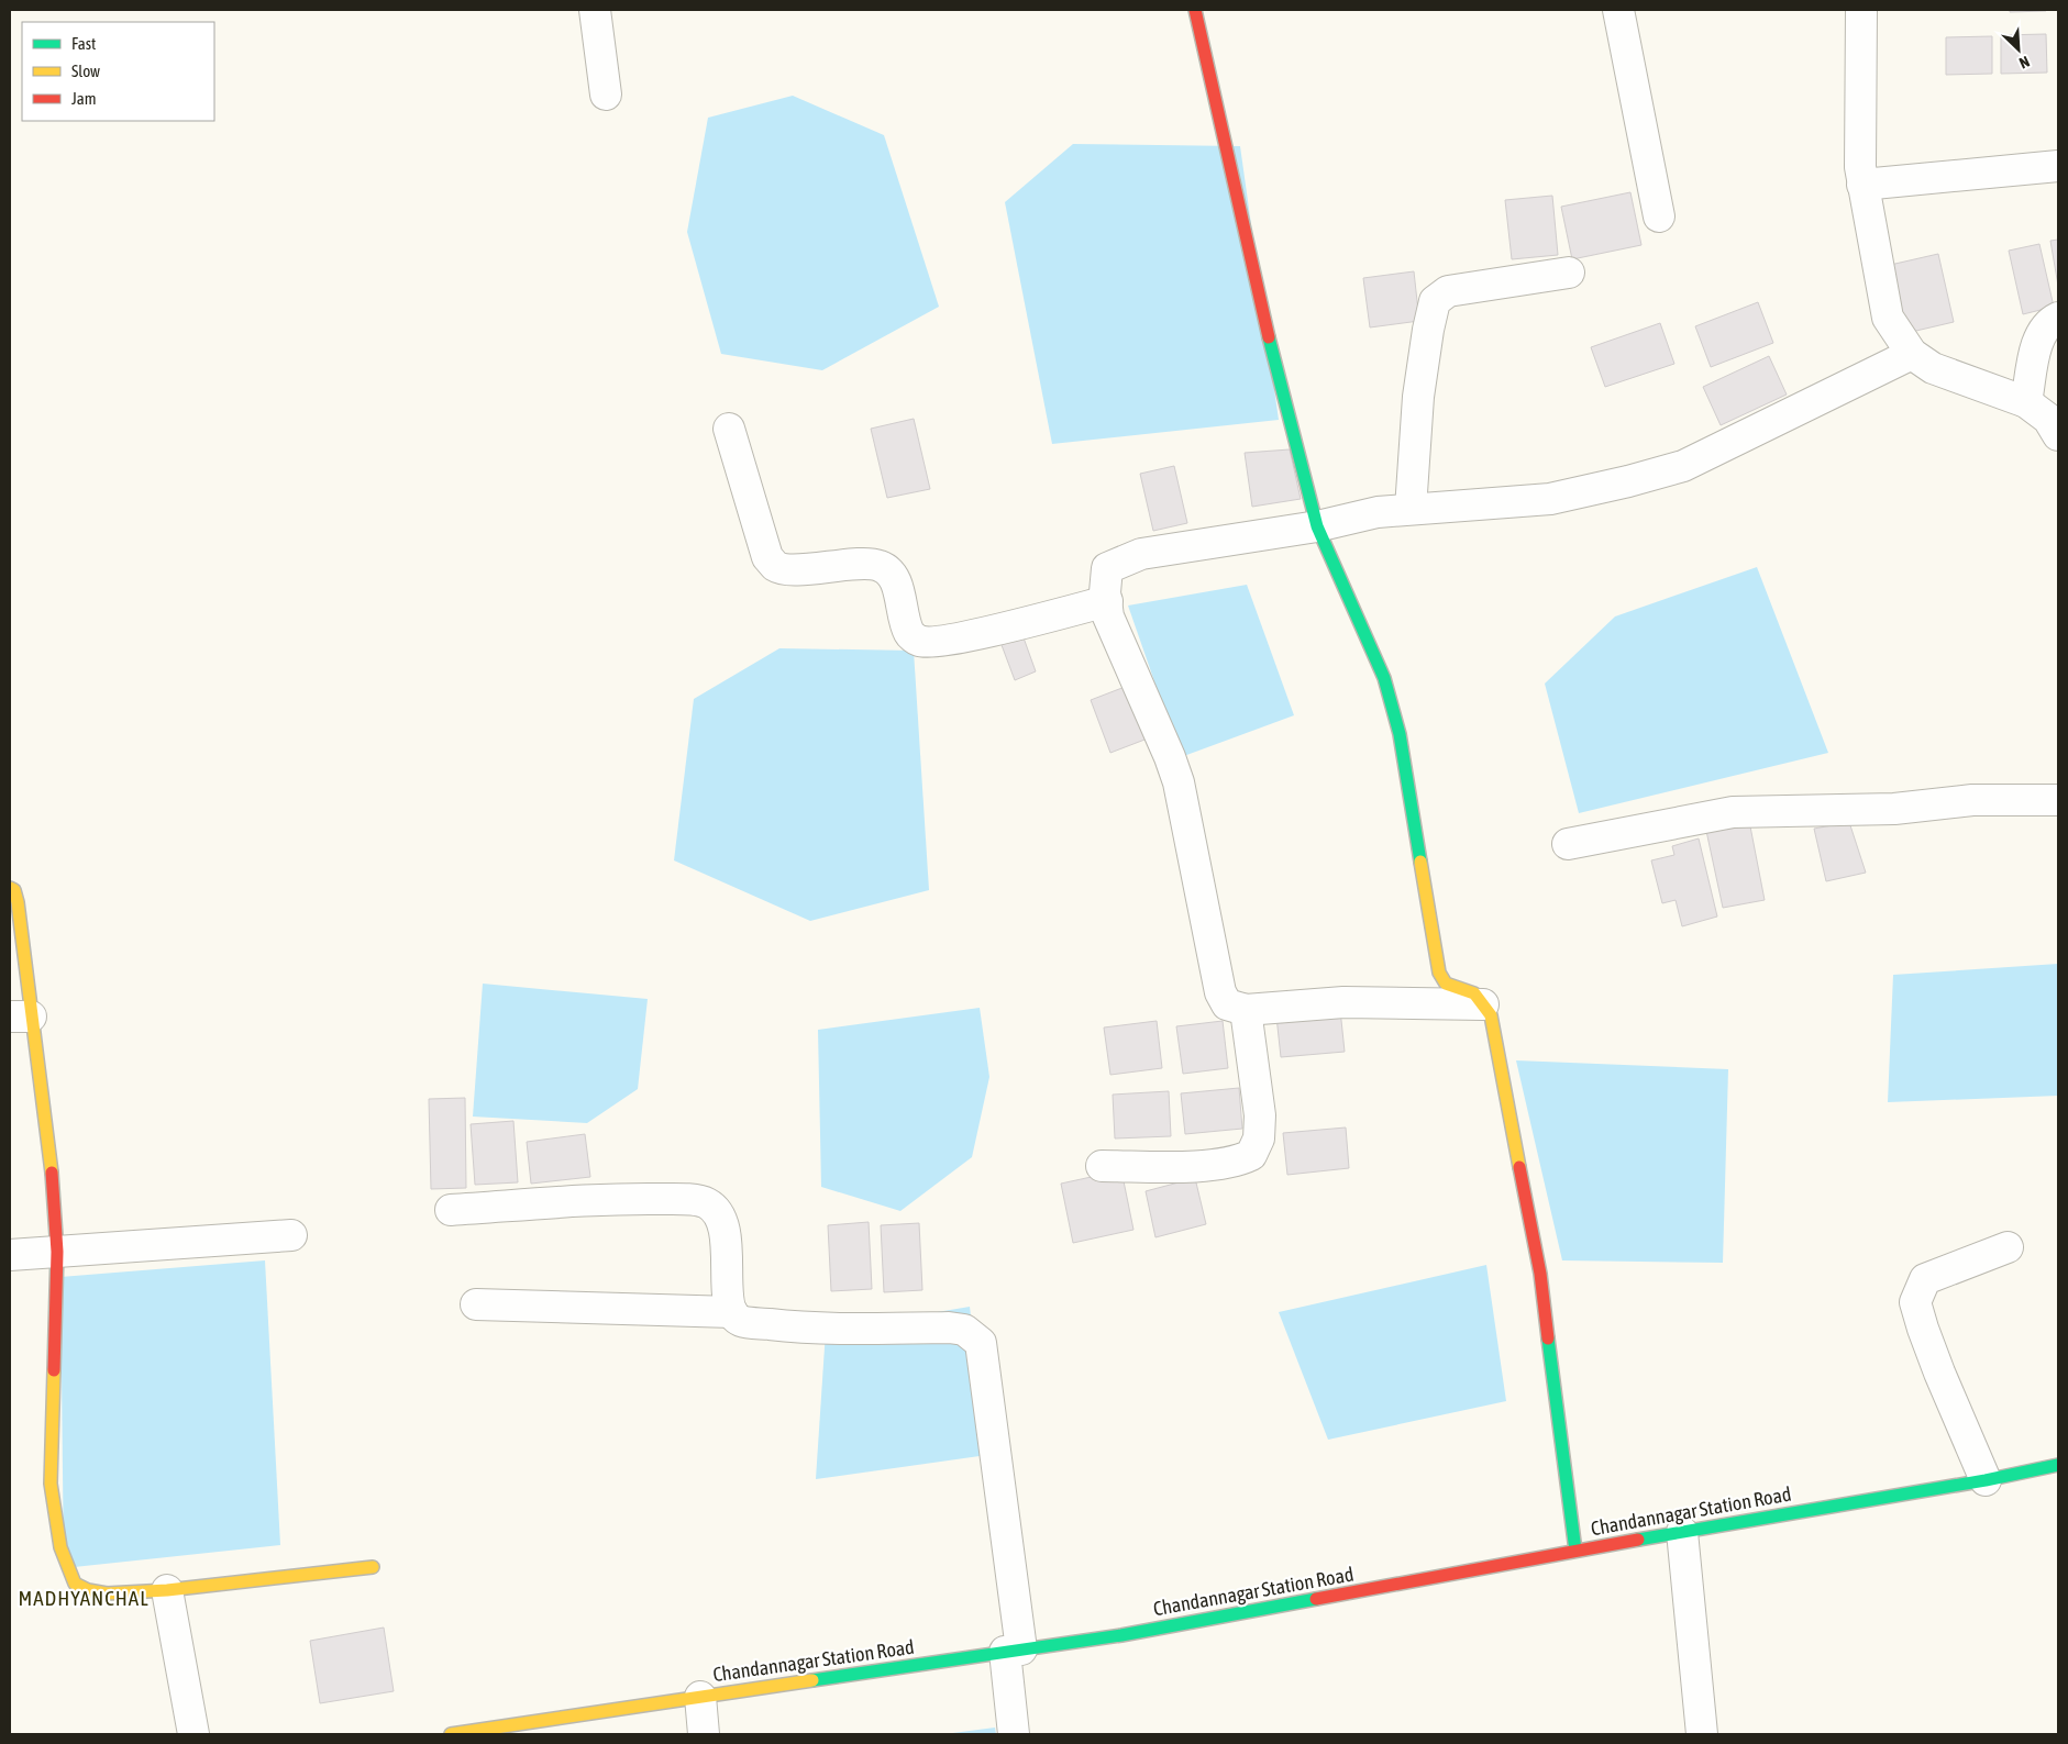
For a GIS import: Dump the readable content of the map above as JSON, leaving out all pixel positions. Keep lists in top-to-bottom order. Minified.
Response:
{"streets":{"street":["Chandannagar Station Road"]},"districts":["MADHYANCHAL"],"legend":["Fast","Slow","Jam"],"north":"bottom right"}
